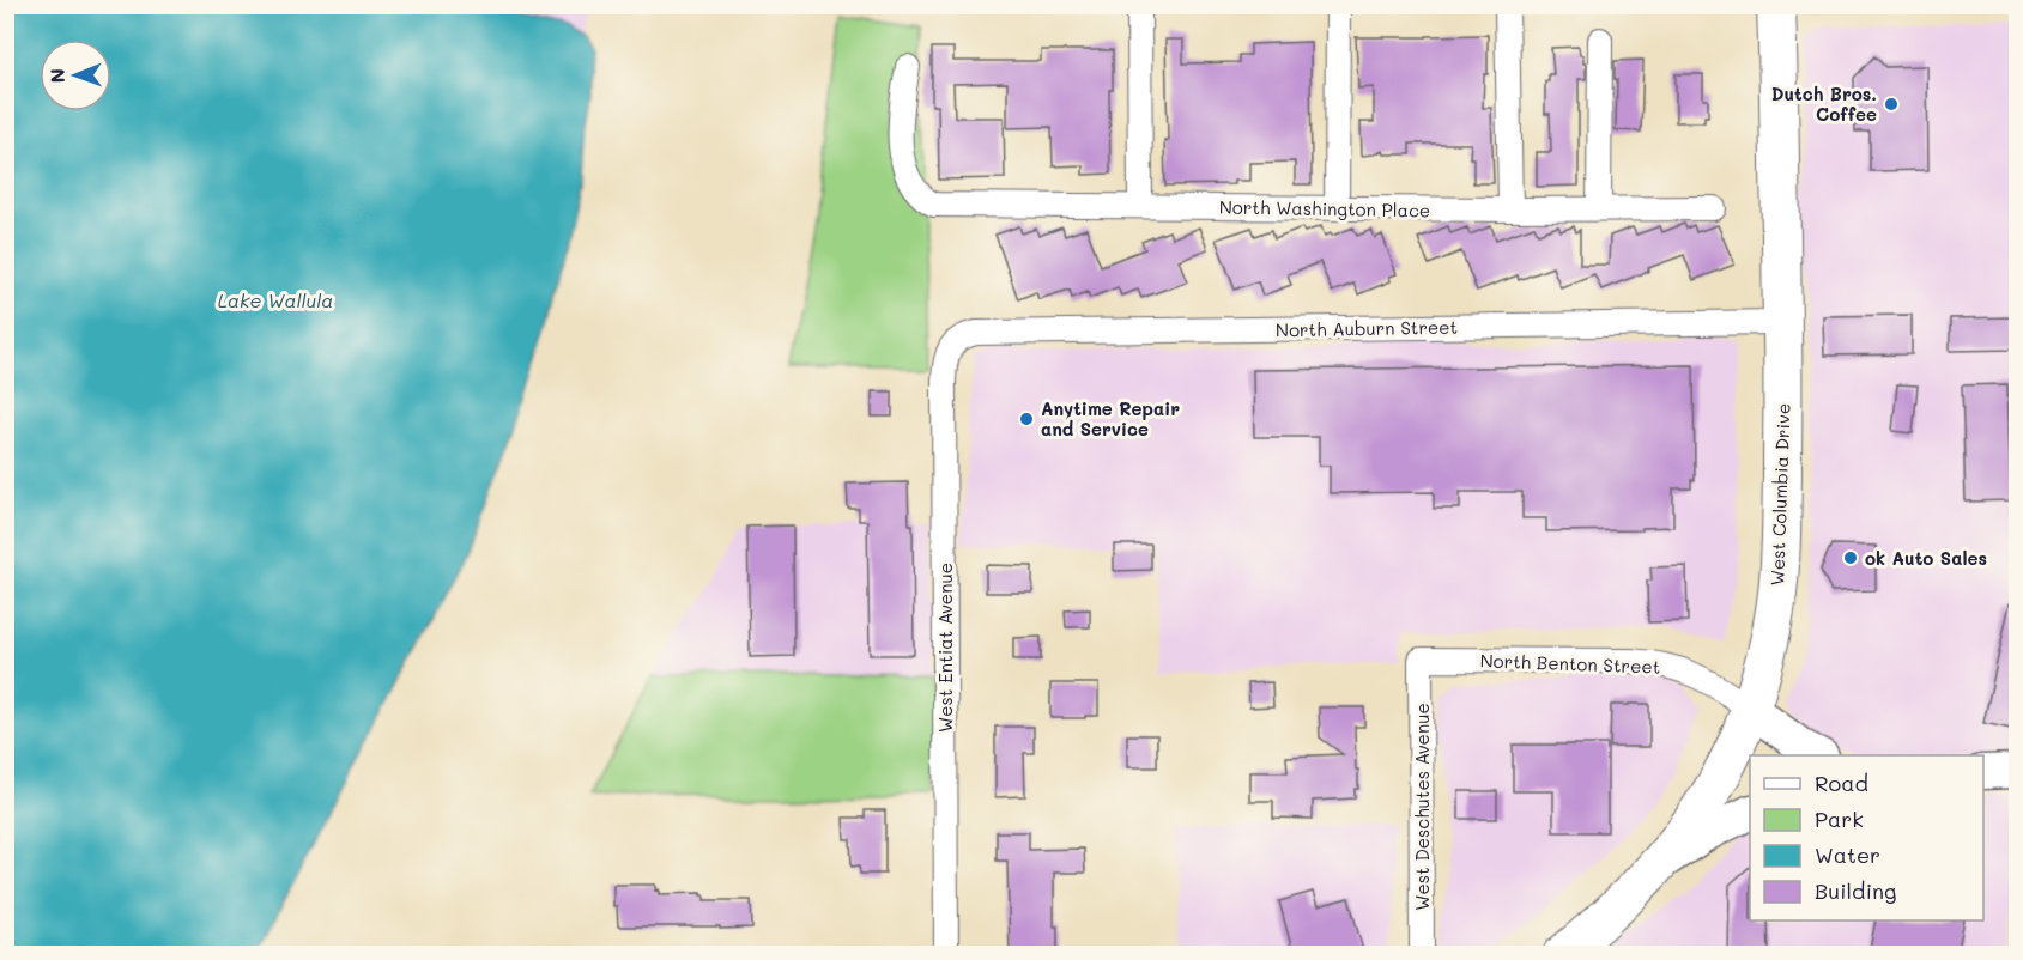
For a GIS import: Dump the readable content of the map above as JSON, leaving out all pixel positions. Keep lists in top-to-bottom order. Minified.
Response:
{"streets":{"main road":["West Columbia Drive"],"street":["North Washington Place","North Auburn Street","West Entiat Avenue","North Benton Street","West Deschutes Avenue"]},"crossings":[["North Auburn Street","West Columbia Drive"],["North Auburn Street","West Entiat Avenue"],["West Columbia Drive","North Benton Street"],["North Benton Street","West Deschutes Avenue"]],"water":["Lake Wallula"],"places":["Dutch Bros. Coffee","Anytime Repair and Service","ok Auto Sales"],"legend":["Road","Park","Water","Building"],"north":"left"}
